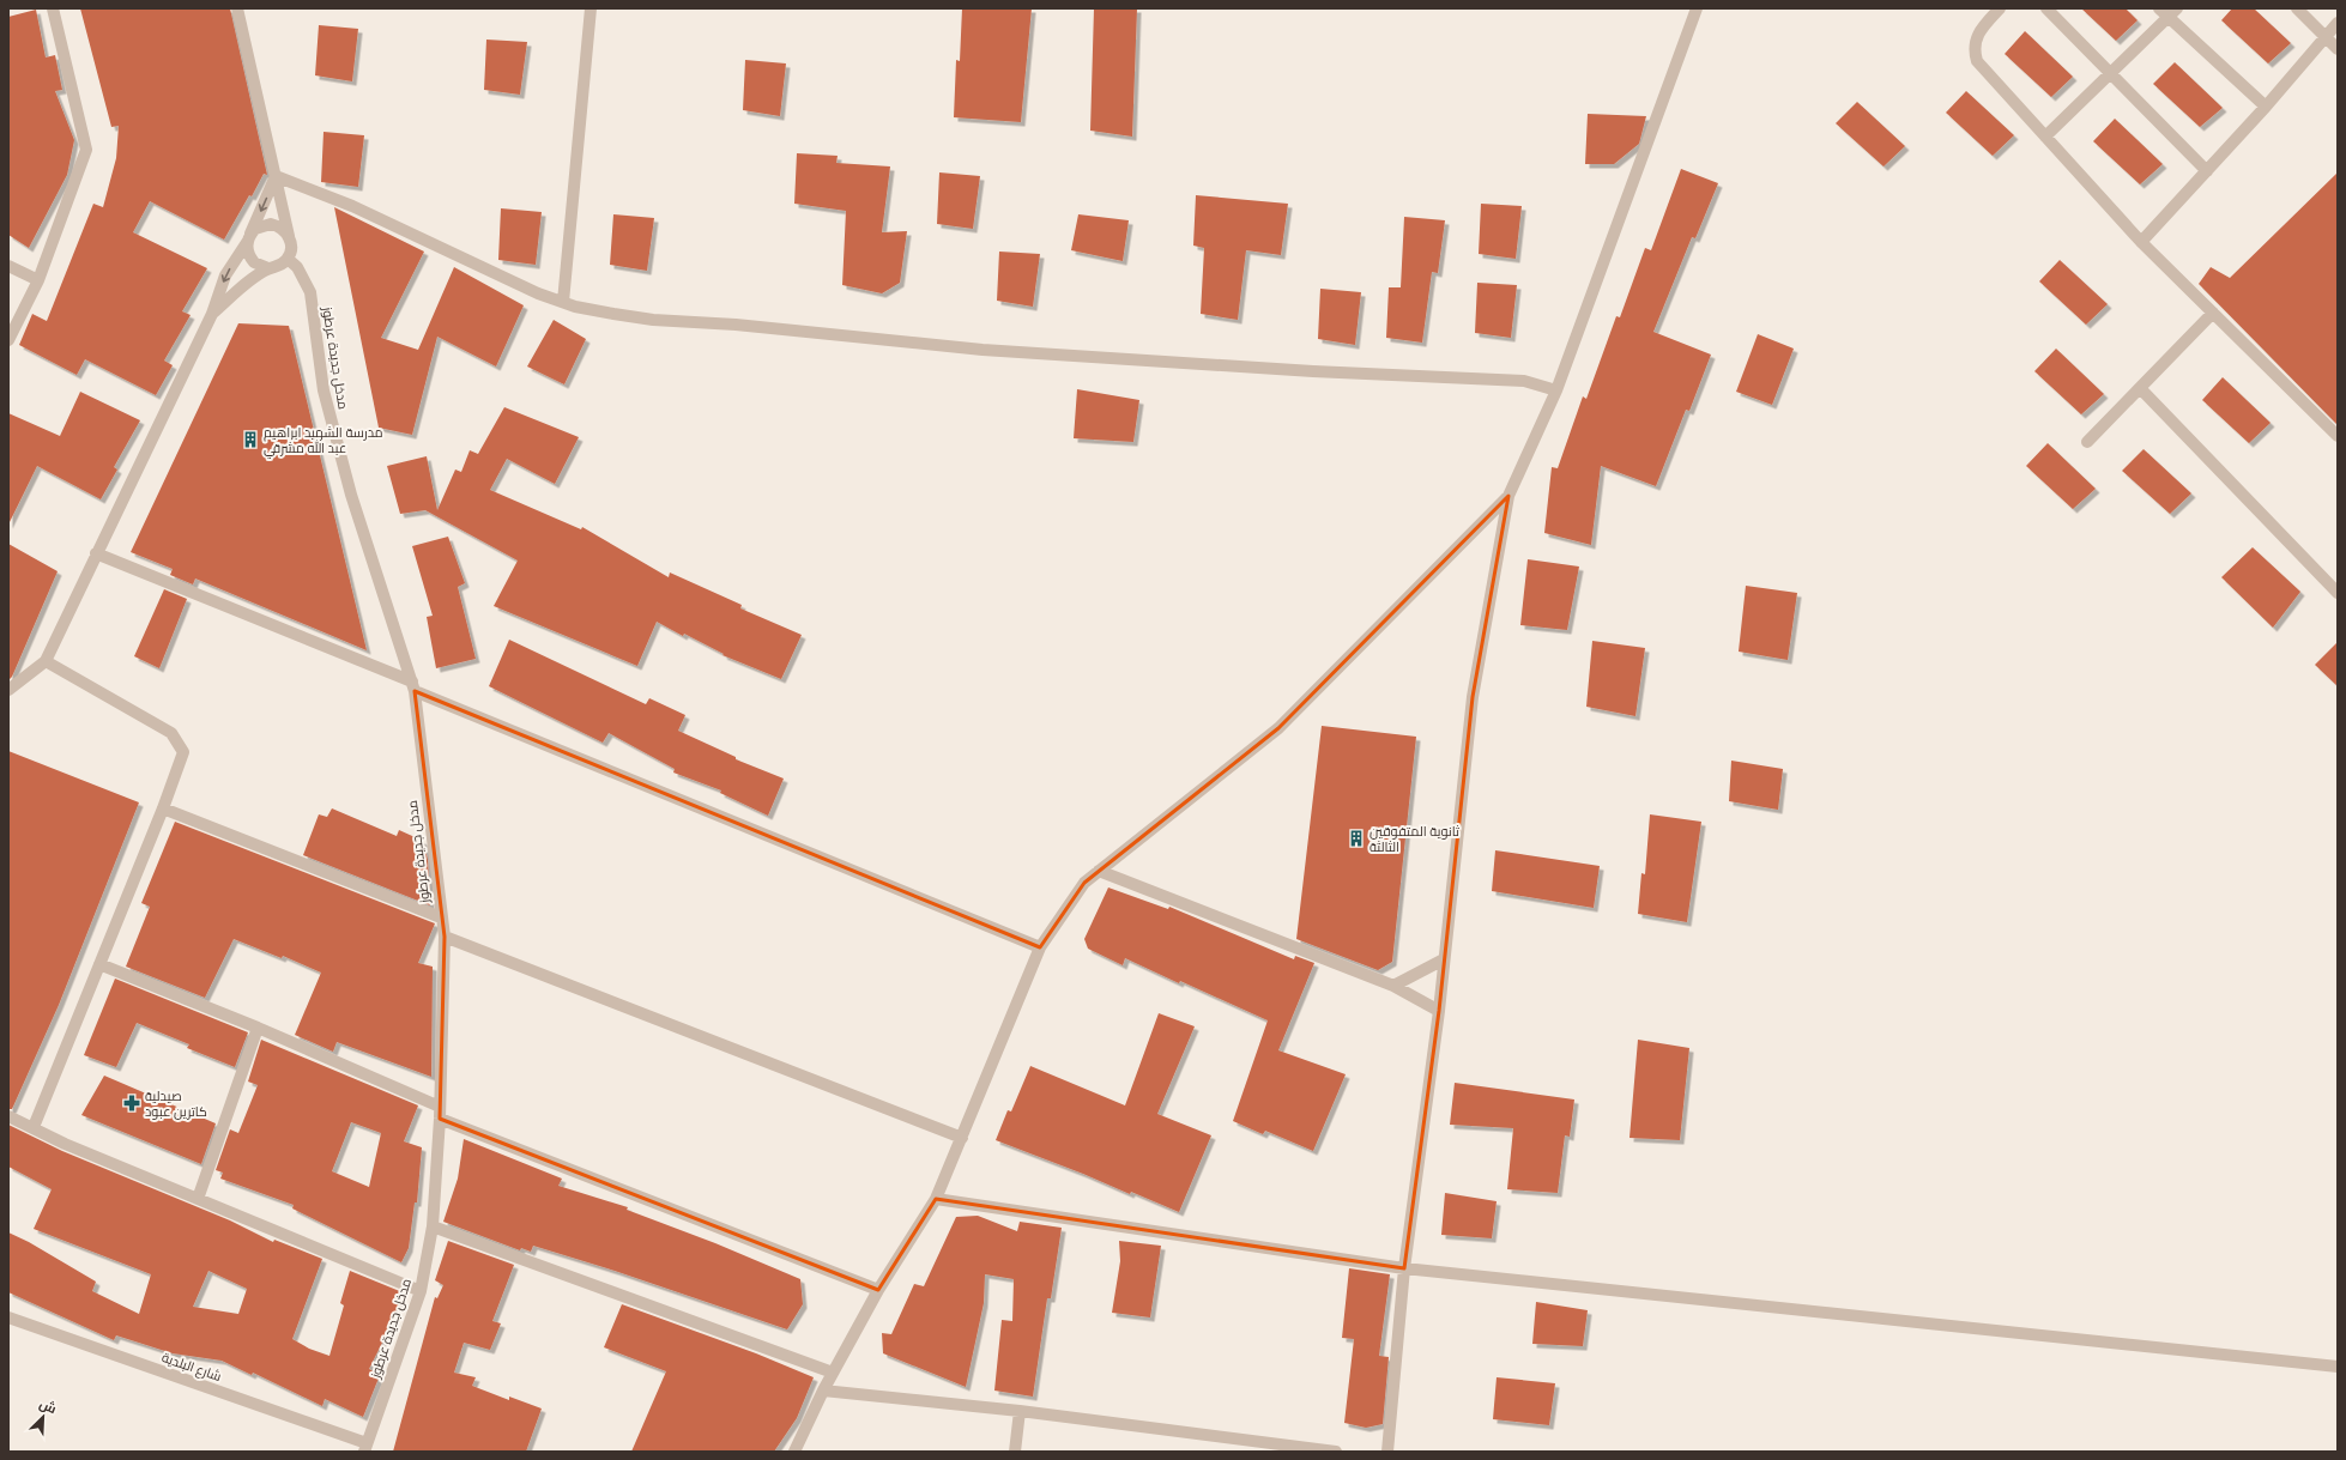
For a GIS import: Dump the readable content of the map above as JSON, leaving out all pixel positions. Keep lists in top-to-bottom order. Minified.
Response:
{"streets":{"street":["مدخل جديدة عرطوز","شارع البلدية"]},"crossings":[["مدخل جديدة عرطوز","شارع البلدية"]],"places":{"building":["مدرسة الشهيد ابراهيم عبد الله مشرقي","ثانوية المتفوقين الثالثة"],"pharmacy":["صيدلية كاترين عبود"]},"north":"top right"}
